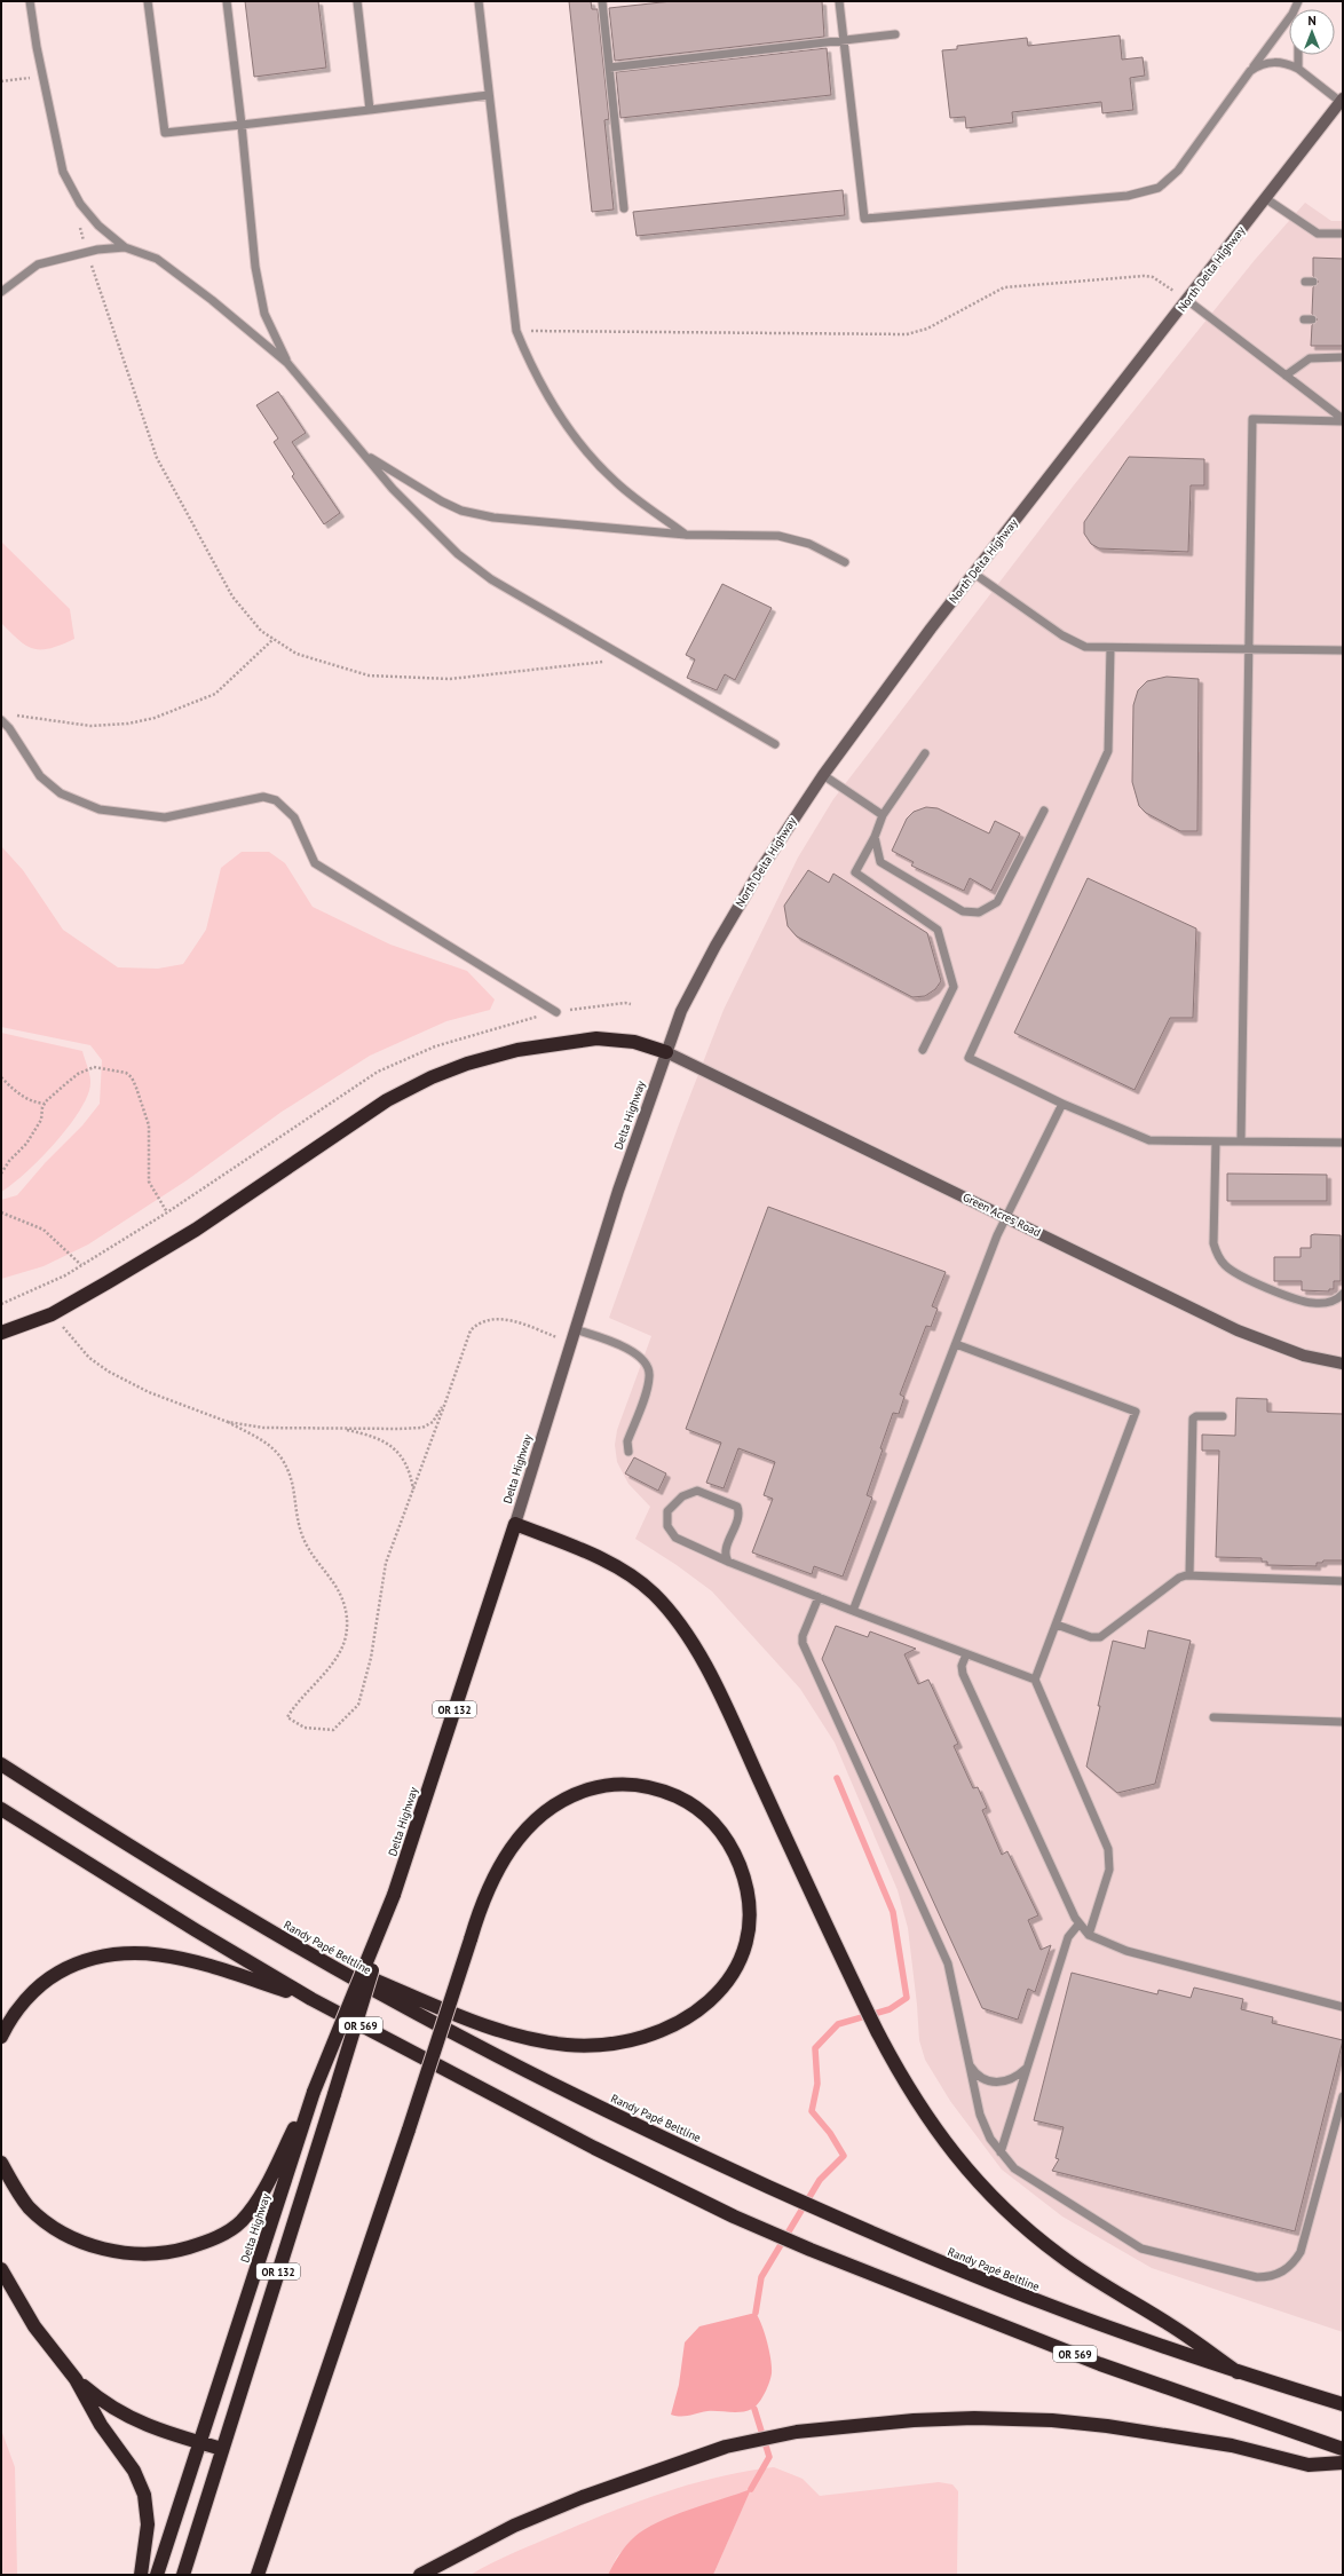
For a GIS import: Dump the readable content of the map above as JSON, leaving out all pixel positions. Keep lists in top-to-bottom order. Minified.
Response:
{"streets":{"highway":["Delta Highway","OR 132","Randy Papé Beltline","OR 569"],"street":["North Delta Highway","Green Acres Road"]},"crossings":[["North Delta Highway","Delta Highway"],["North Delta Highway","Green Acres Road"],["Delta Highway","Green Acres Road"]],"north":"top"}
